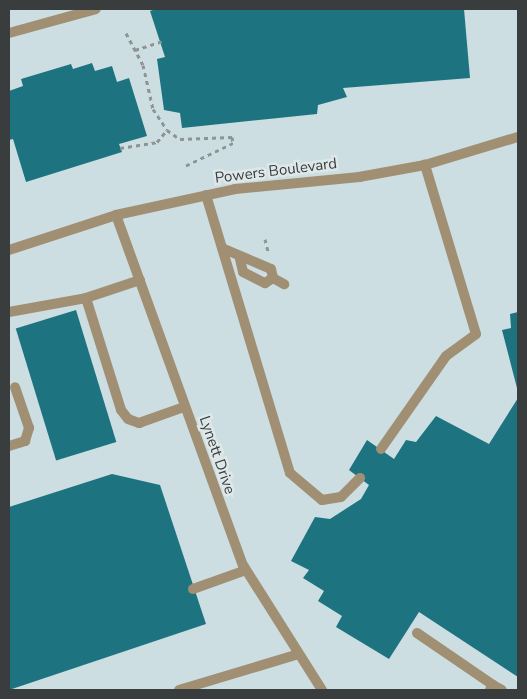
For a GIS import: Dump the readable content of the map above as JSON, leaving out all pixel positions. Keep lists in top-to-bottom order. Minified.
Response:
{"streets":{"street":["Powers Boulevard","Lynett Drive"]},"crossings":[["Powers Boulevard","Lynett Drive"]]}
